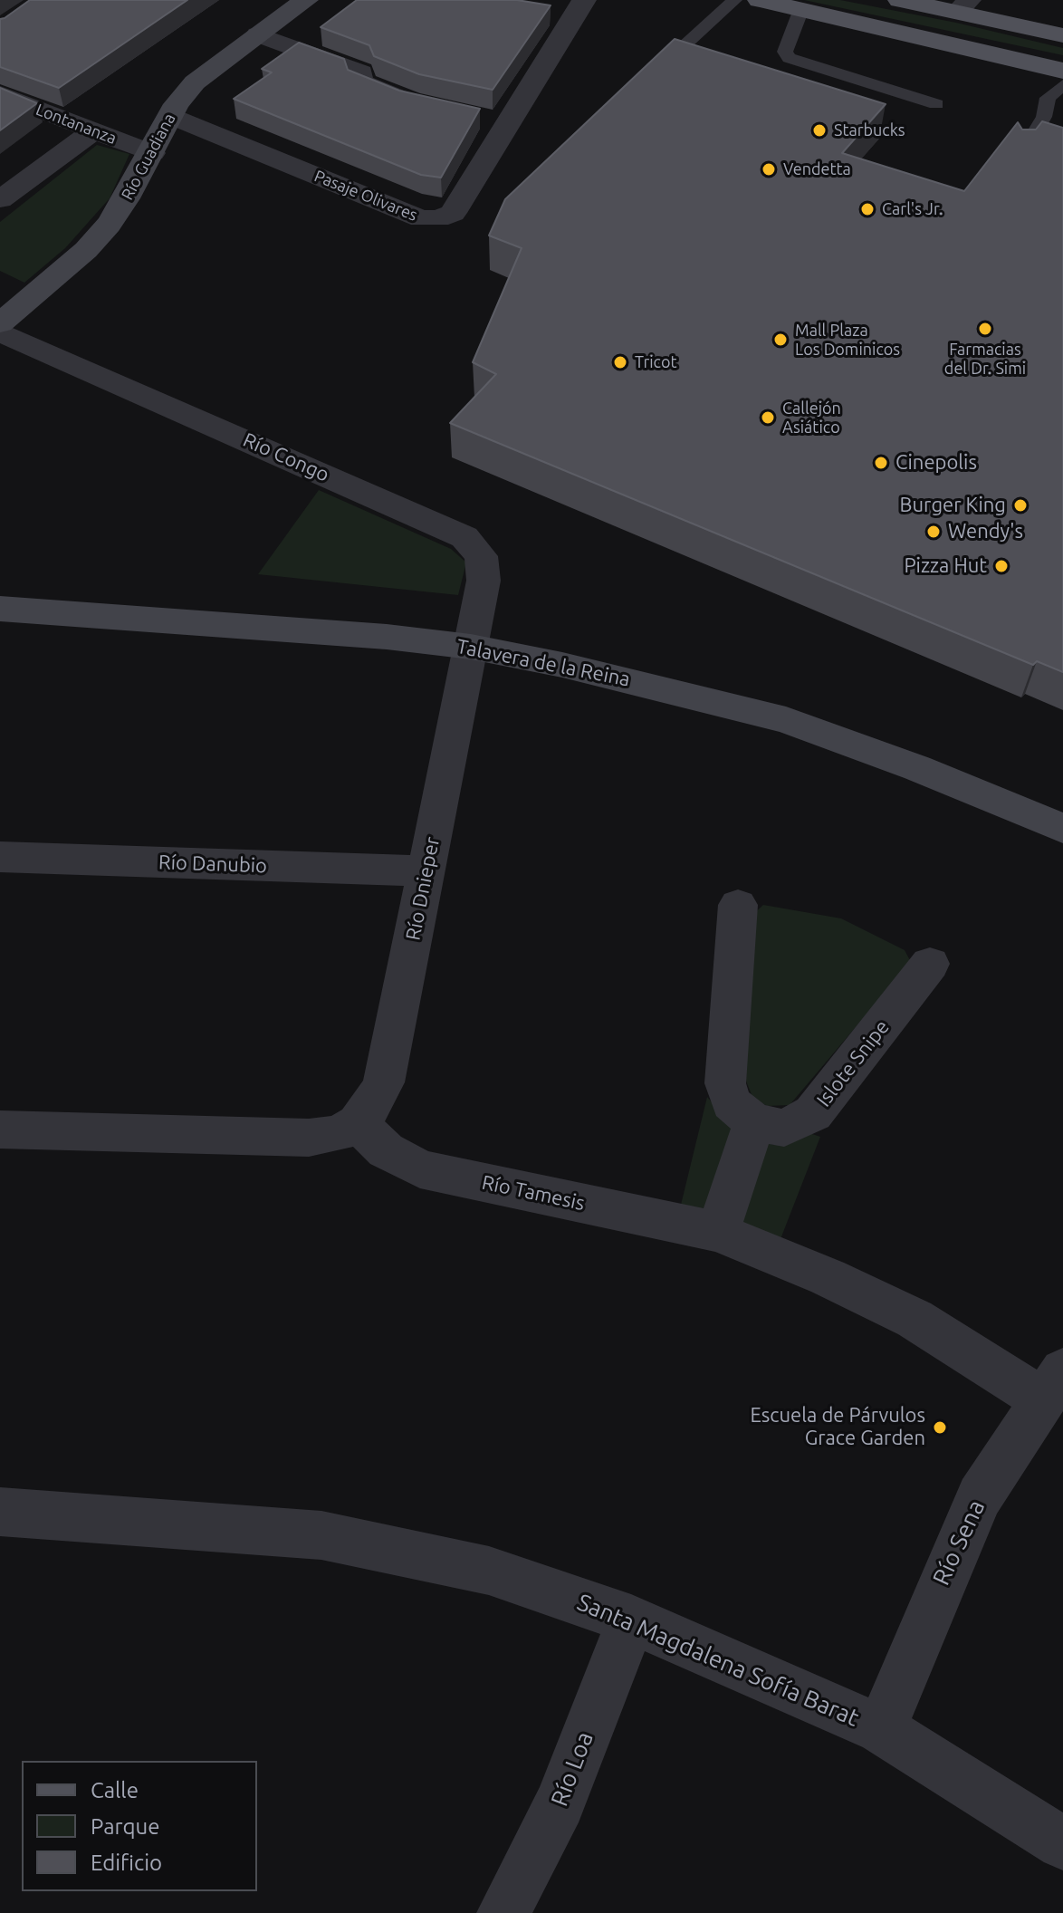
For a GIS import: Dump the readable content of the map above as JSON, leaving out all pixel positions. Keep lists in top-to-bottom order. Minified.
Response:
{"streets":{"street":["Lontananza","Río Guadiana","Pasaje Olivares","Río Congo","Talavera de la Reina","Río Danubio","Río Dnieper","Islote Snipe","Río Tamesis","Río Sena","Santa Magdalena Sofía Barat","Río Loa"]},"crossings":[["Lontananza","Río Guadiana"],["Río Guadiana","Pasaje Olivares"],["Río Congo","Talavera de la Reina"],["Río Congo","Río Dnieper"],["Talavera de la Reina","Río Dnieper"],["Río Danubio","Río Dnieper"],["Río Dnieper","Río Tamesis"],["Río Tamesis","Río Sena"],["Río Sena","Santa Magdalena Sofía Barat"],["Santa Magdalena Sofía Barat","Río Loa"]],"places":["Starbucks","Vendetta","Carl's Jr.","Farmacias del Dr. Simi","Mall Plaza Los Dominicos","Tricot","Callejón Asiático","Cinepolis","Burger King","Wendy's","Pizza Hut","Escuela de Párvulos Grace Garden"],"legend":["Calle","Parque","Edificio"]}
